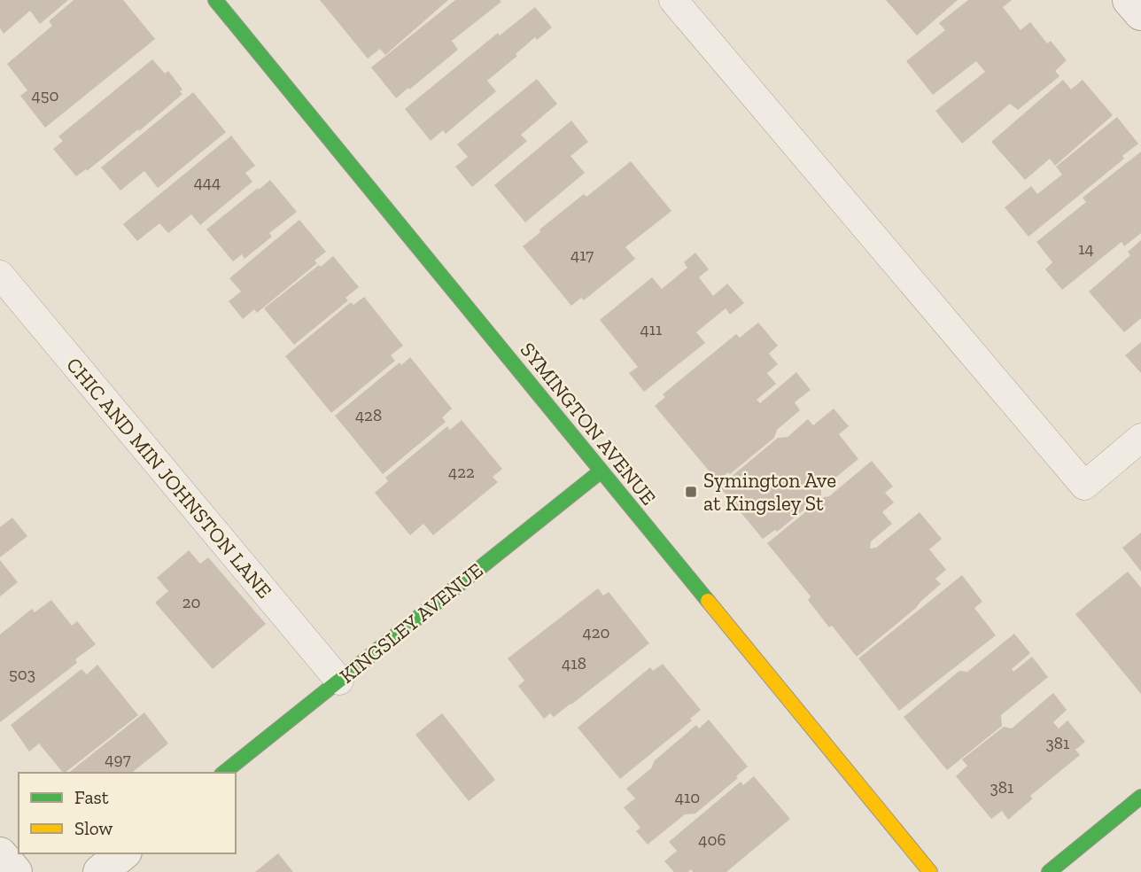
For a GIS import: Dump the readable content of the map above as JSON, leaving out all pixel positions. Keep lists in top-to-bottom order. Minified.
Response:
{"streets":{"street":["SYMINGTON AVENUE","KINGSLEY AVENUE"],"lane":["CHIC AND MIN JOHNSTON LANE"]},"crossings":[["SYMINGTON AVENUE","KINGSLEY AVENUE"],["CHIC AND MIN JOHNSTON LANE","KINGSLEY AVENUE"]],"places":{"transit":["Symington Ave at Kingsley St"]},"house_numbers":["450","444","14","417","411","428","422","20","420","418","503","381","497","381","410","406"],"legend":["Fast","Slow"]}
